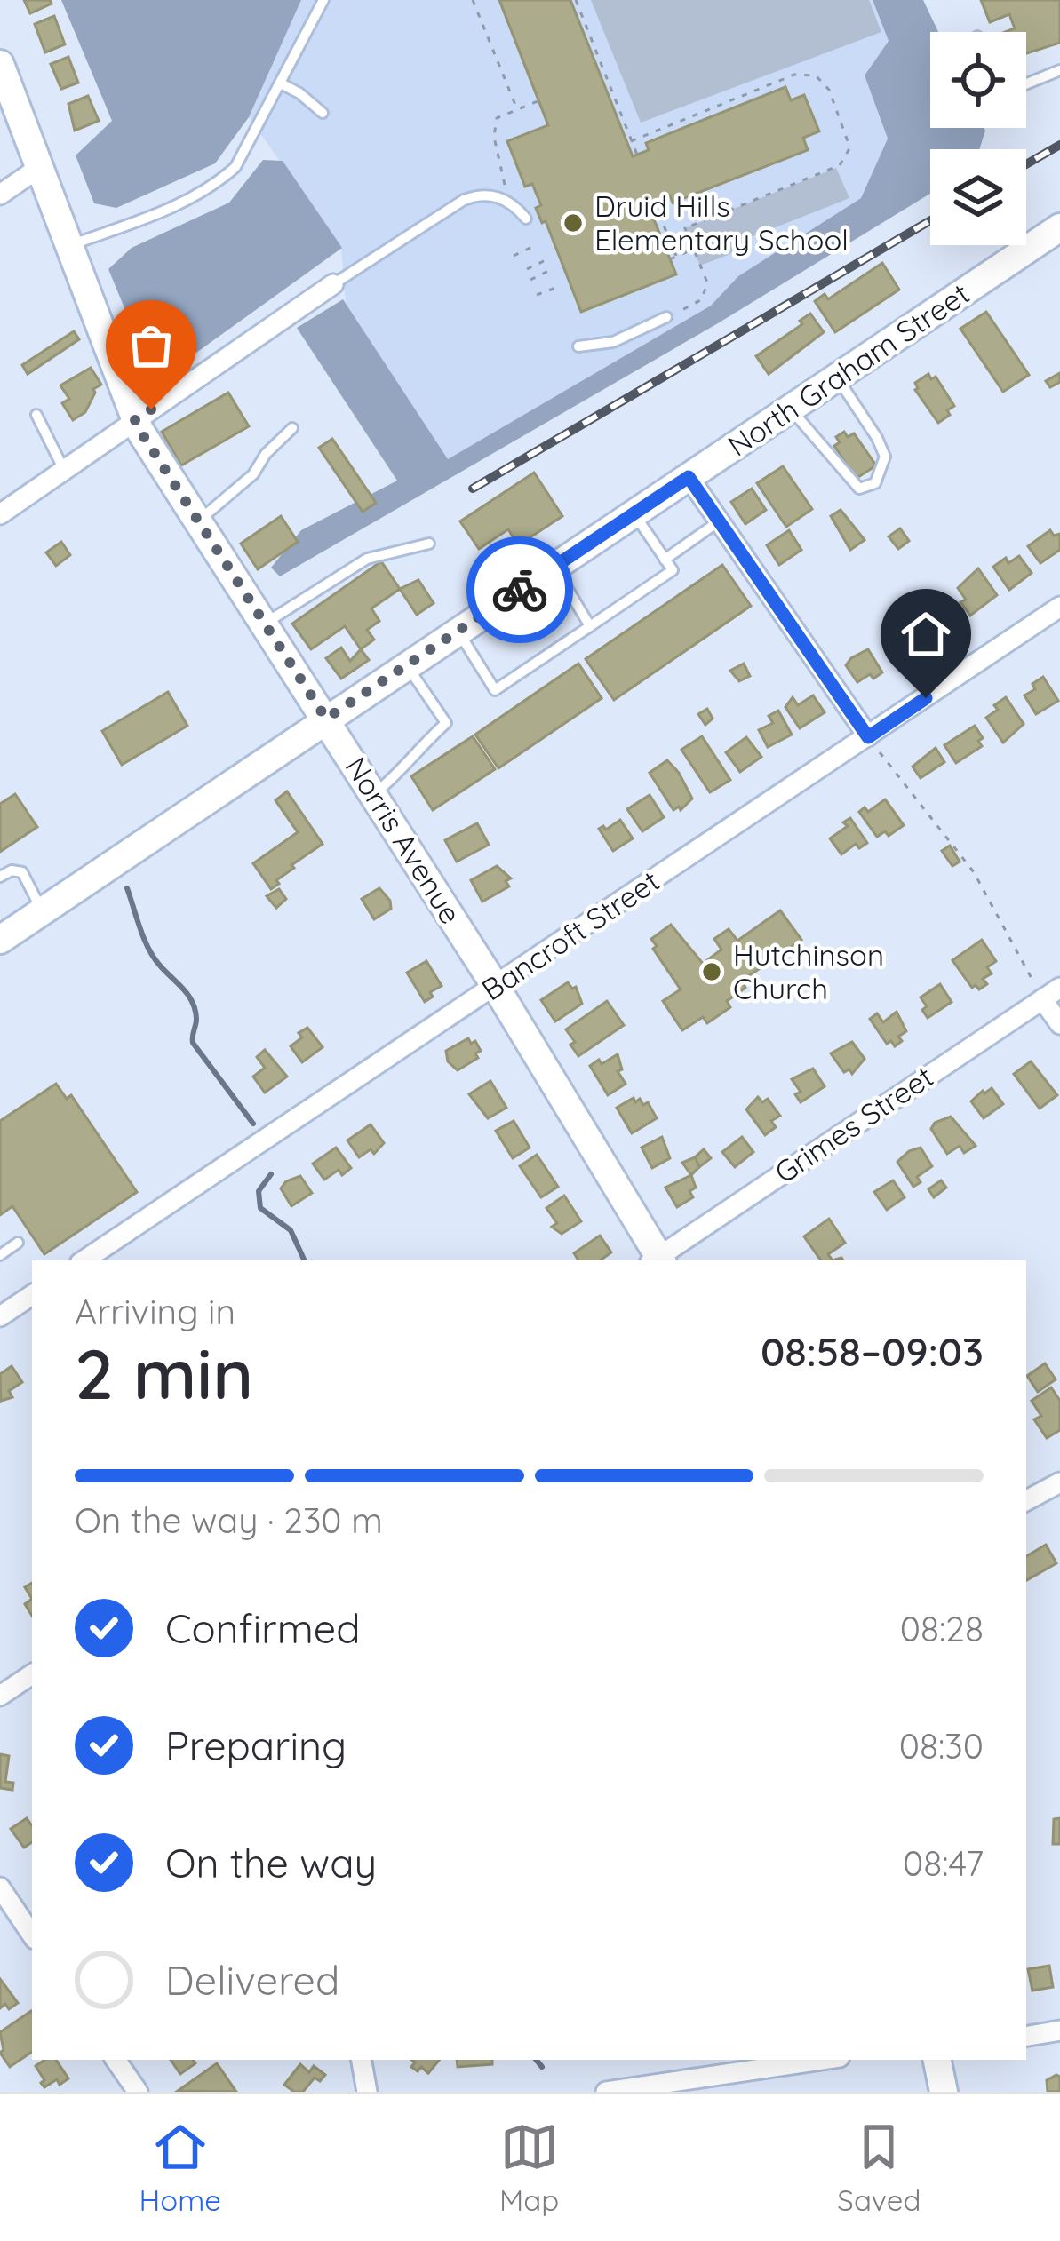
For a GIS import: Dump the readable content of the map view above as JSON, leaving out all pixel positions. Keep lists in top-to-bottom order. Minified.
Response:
{"streets":{"street":["North Graham Street","Norris Avenue","Bancroft Street","Grimes Street"]},"crossings":[["North Graham Street","Norris Avenue"],["Norris Avenue","Bancroft Street"]],"places":["Druid Hills Elementary School","Hutchinson Church"],"page":{"heading":["2 min","Arriving in","08:58–09:03"],"bar":"On the way · 230 m","list":[["Confirmed","08:28"],["Preparing","08:30"],["On the way","08:47"],"Delivered"],"tabs":["Home","Map","Saved"]}}
